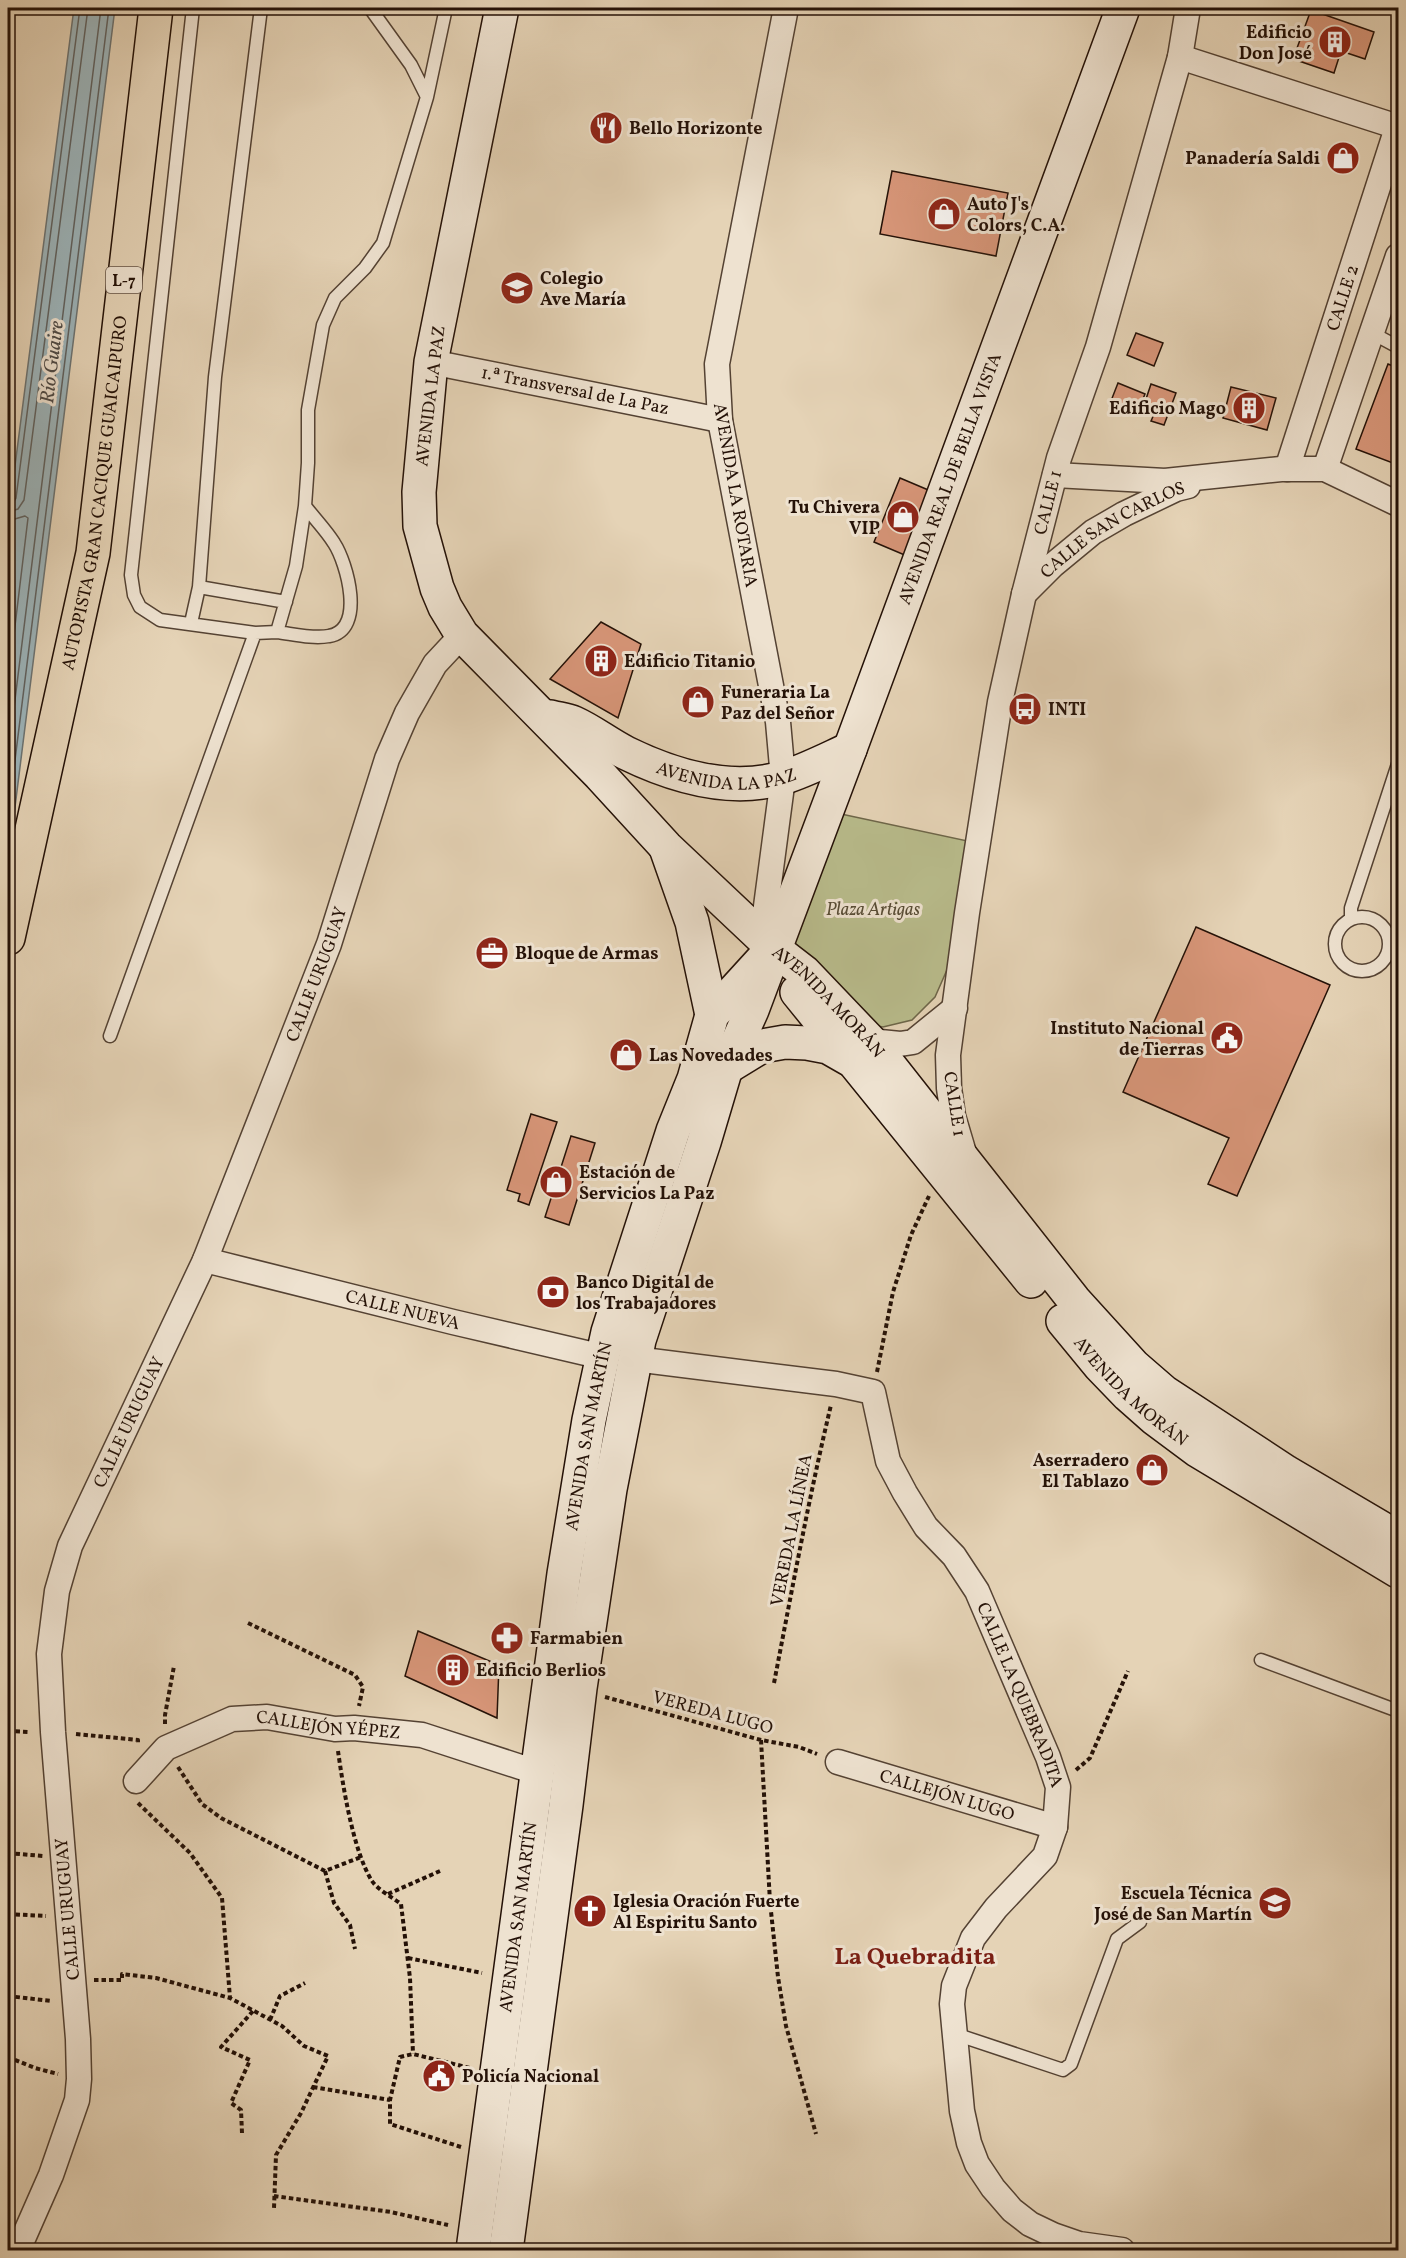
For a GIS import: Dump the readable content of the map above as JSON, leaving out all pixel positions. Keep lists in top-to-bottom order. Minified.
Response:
{"streets":{"highway":["L-7","AUTOPISTA GRAN CACIQUE GUAICAIPURO"],"main road":["AVENIDA LA PAZ","AVENIDA REAL DE BELLA VISTA","AVENIDA MORÁN","AVENIDA SAN MARTÍN"],"street":["CALLE 2","1.ª Transversal de La Paz","AVENIDA LA ROTARIA","CALLE 1","CALLE SAN CARLOS","CALLE URUGUAY","CALLE NUEVA","CALLE LA QUEBRADITA","CALLEJÓN YÉPEZ","CALLEJÓN LUGO"],"path":["VEREDA LA LÍNEA","VEREDA LUGO"]},"crossings":[["CALLE 2","CALLE SAN CARLOS"],["1.ª Transversal de La Paz","AVENIDA LA PAZ"],["1.ª Transversal de La Paz","AVENIDA LA ROTARIA"],["AVENIDA LA PAZ","AVENIDA REAL DE BELLA VISTA"],["AVENIDA LA PAZ","AVENIDA LA ROTARIA"],["AVENIDA LA PAZ","CALLE URUGUAY"],["AVENIDA LA PAZ","AVENIDA MORÁN"],["AVENIDA LA PAZ","AVENIDA SAN MARTÍN"],["AVENIDA REAL DE BELLA VISTA","AVENIDA LA ROTARIA"],["AVENIDA REAL DE BELLA VISTA","AVENIDA MORÁN"],["AVENIDA REAL DE BELLA VISTA","AVENIDA SAN MARTÍN"],["AVENIDA LA ROTARIA","AVENIDA MORÁN"],["AVENIDA LA ROTARIA","AVENIDA SAN MARTÍN"],["CALLE 1","CALLE SAN CARLOS"],["CALLE 1","AVENIDA MORÁN"],["CALLE URUGUAY","CALLE NUEVA"],["AVENIDA MORÁN","AVENIDA SAN MARTÍN"],["CALLE NUEVA","AVENIDA SAN MARTÍN"],["AVENIDA SAN MARTÍN","VEREDA LUGO"],["AVENIDA SAN MARTÍN","CALLEJÓN YÉPEZ"],["CALLE LA QUEBRADITA","CALLEJÓN LUGO"],["VEREDA LUGO","CALLEJÓN LUGO"]],"districts":["La Quebradita"],"water":["Río Guaire"],"parks":["Plaza Artigas"],"places":{"building":["Edificio Don José","Edificio Mago","Edificio Titanio","Edificio Berlios"],"restaurant":["Bello Horizonte"],"shop":["Panadería Saldi","Auto J's Colors, C.A.","Tu Chivera VIP","Funeraria La Paz del Señor","Las Novedades","Estación de Servicios La Paz","Aserradero El Tablazo"],"school or university":["Colegio Ave María","Escuela Técnica José de San Martín"],"bus stop":["INTI"],"office":["Bloque de Armas"],"public building":["Instituto Nacional de Tierras","Policía Nacional"],"bank":["Banco Digital de los Trabajadores"],"pharmacy":["Farmabien"],"church":["Iglesia Oración Fuerte Al Espiritu Santo"]}}
